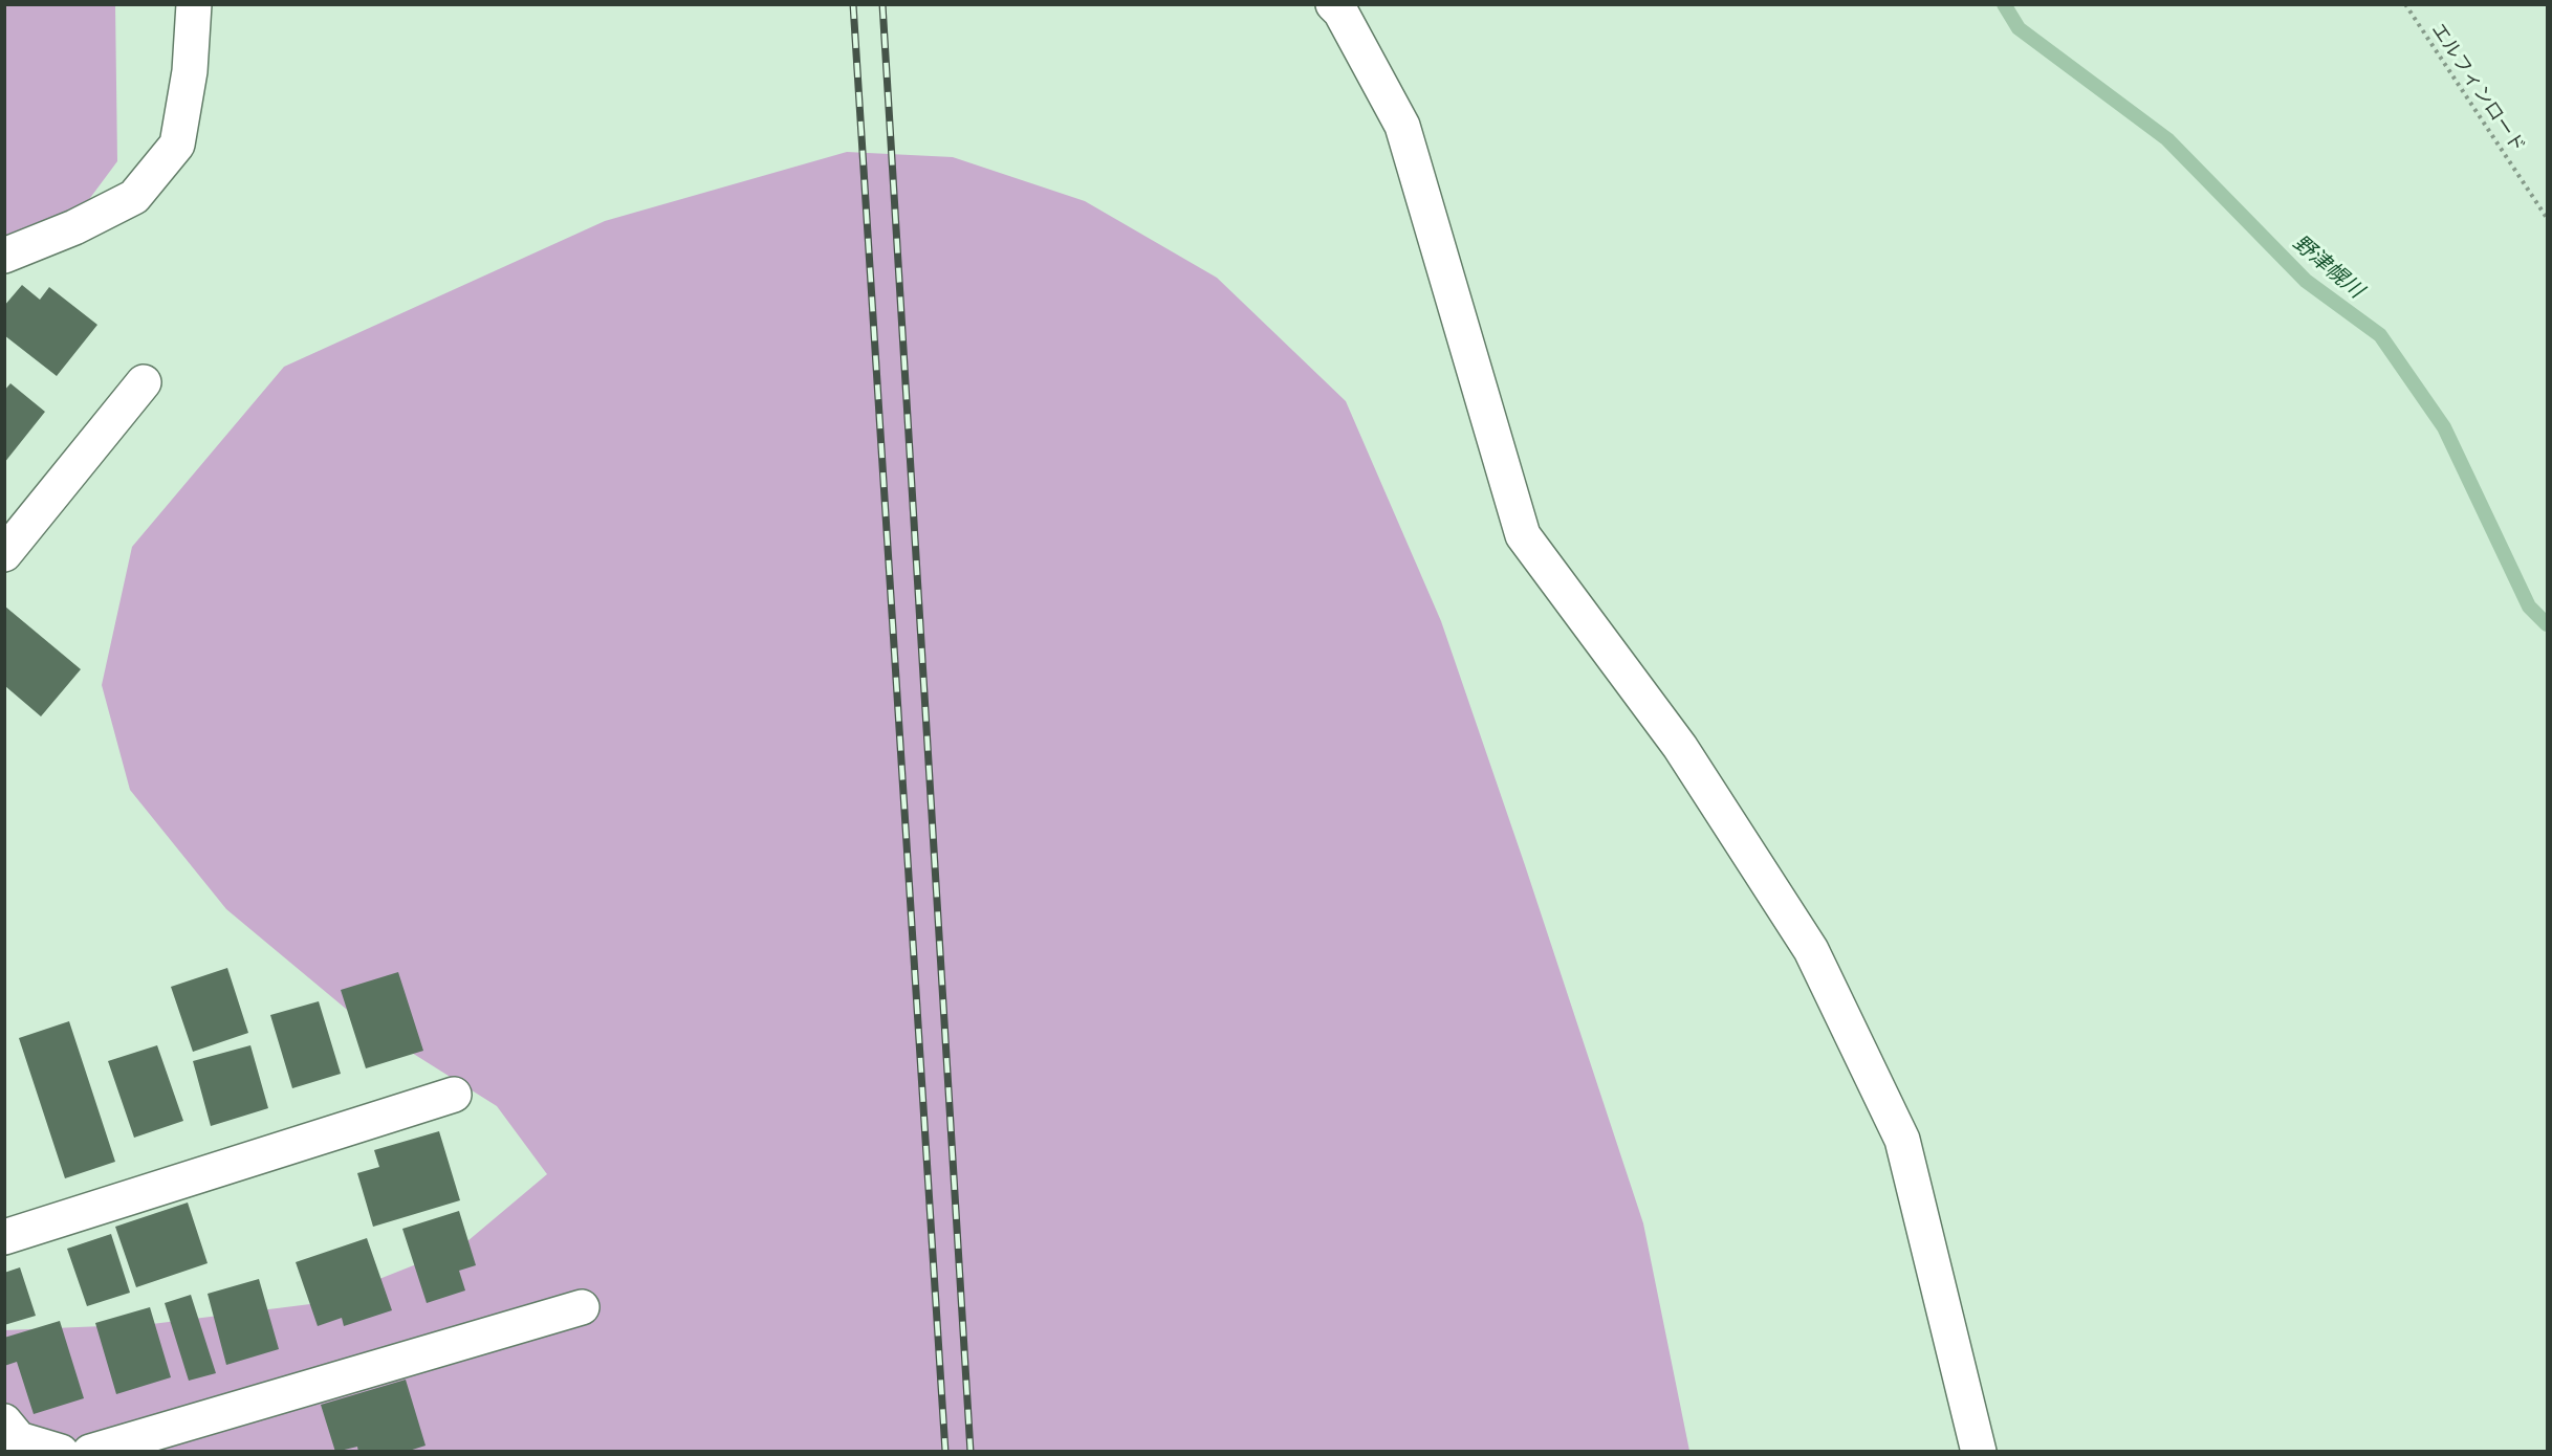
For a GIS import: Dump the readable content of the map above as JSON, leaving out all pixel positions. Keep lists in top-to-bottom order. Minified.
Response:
{"streets":{"path":["エルフィンロード"]},"water":["野津幌川"]}
